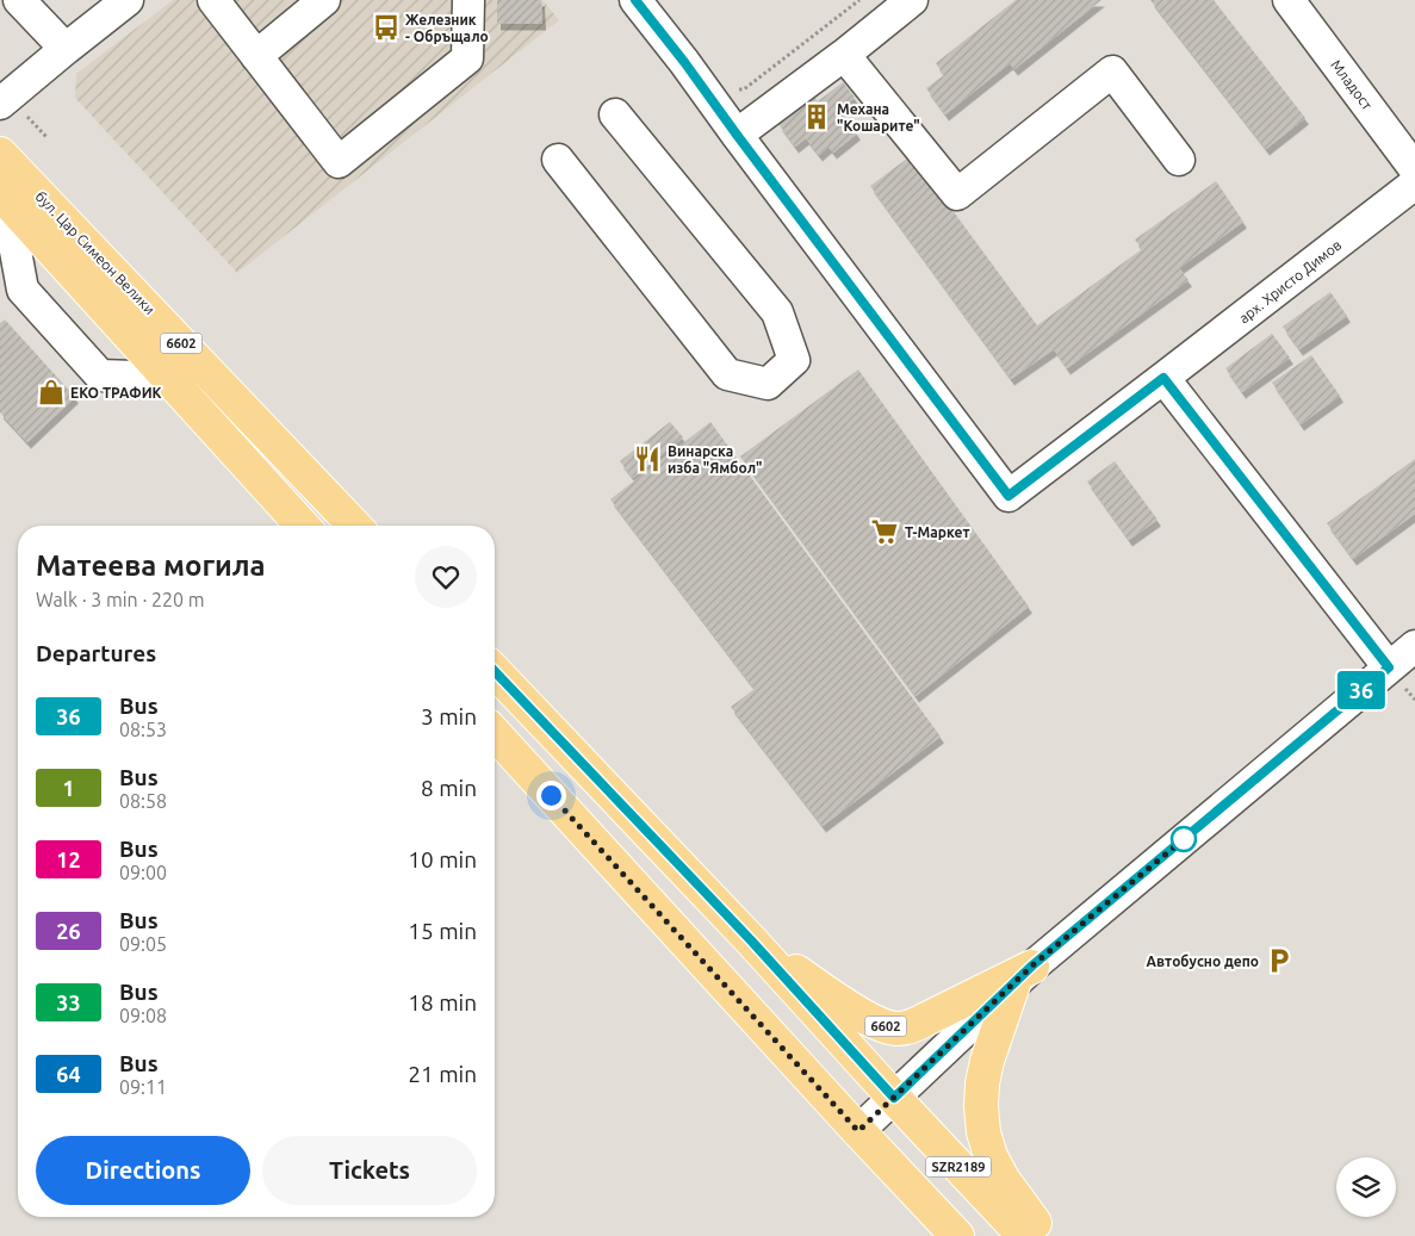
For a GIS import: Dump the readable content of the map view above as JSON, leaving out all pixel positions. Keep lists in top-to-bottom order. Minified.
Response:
{"streets":{"main road":["бул. Цар Симеон Велики","6602","SZR2189"],"street":["Младост","арх. Христо Димов"]},"crossings":[["6602","SZR2189"]],"places":{"bus stop":["Железник - Обръщало"],"building":["Механа \"Кошарите\""],"shop":["ЕКО ТРАФИК"],"restaurant":["Винарска изба \"Ямбол\""],"supermarket":["Т-Маркет"],"parking":["Автобусно депо"]},"lines":["bus line 36"],"page":{"on_map":"36","heading":[["Матеева могила","Walk · 3 min · 220 m"],"Departures"],"list":[{"mark":"36","name":"Bus","note":"08:53","value":"3 min"},{"mark":"1","name":"Bus","note":"08:58","value":"8 min"},{"mark":"12","name":"Bus","note":"09:00","value":"10 min"},{"mark":"26","name":"Bus","note":"09:05","value":"15 min"},{"mark":"33","name":"Bus","note":"09:08","value":"18 min"},{"mark":"64","name":"Bus","note":"09:11","value":"21 min"}],"buttons":["Directions","Tickets"]}}
